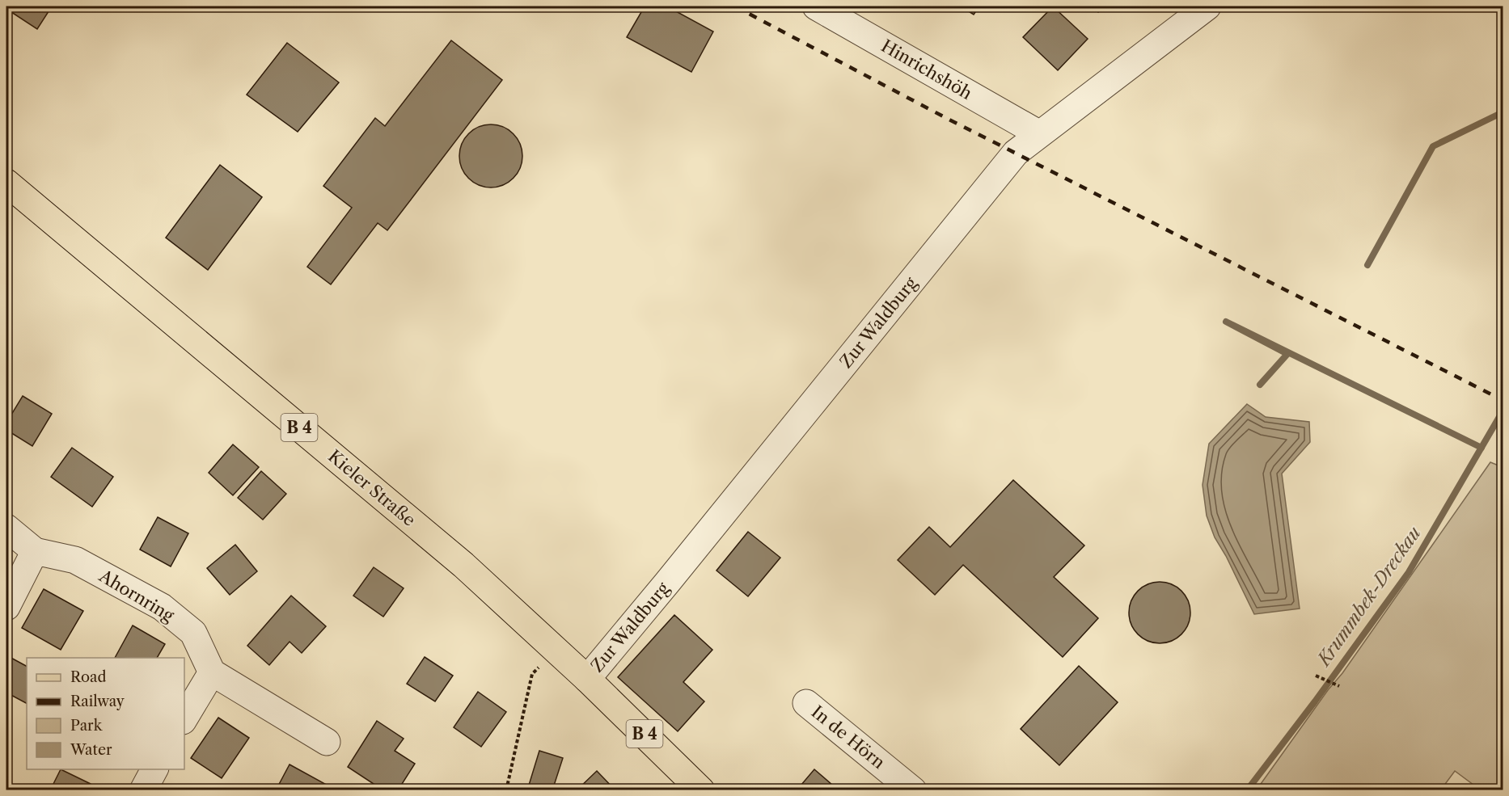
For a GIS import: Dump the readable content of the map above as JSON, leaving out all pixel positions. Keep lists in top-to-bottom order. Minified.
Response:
{"streets":{"main road":["B 4","Kieler Straße"],"street":["Hinrichshöh","Zur Waldburg","Ahornring","In de Hörn"]},"crossings":[["Hinrichshöh","Zur Waldburg"],["Zur Waldburg","Kieler Straße"]],"water":["Krummbek-Dreckau"],"legend":["Road","Railway","Park","Water"]}
